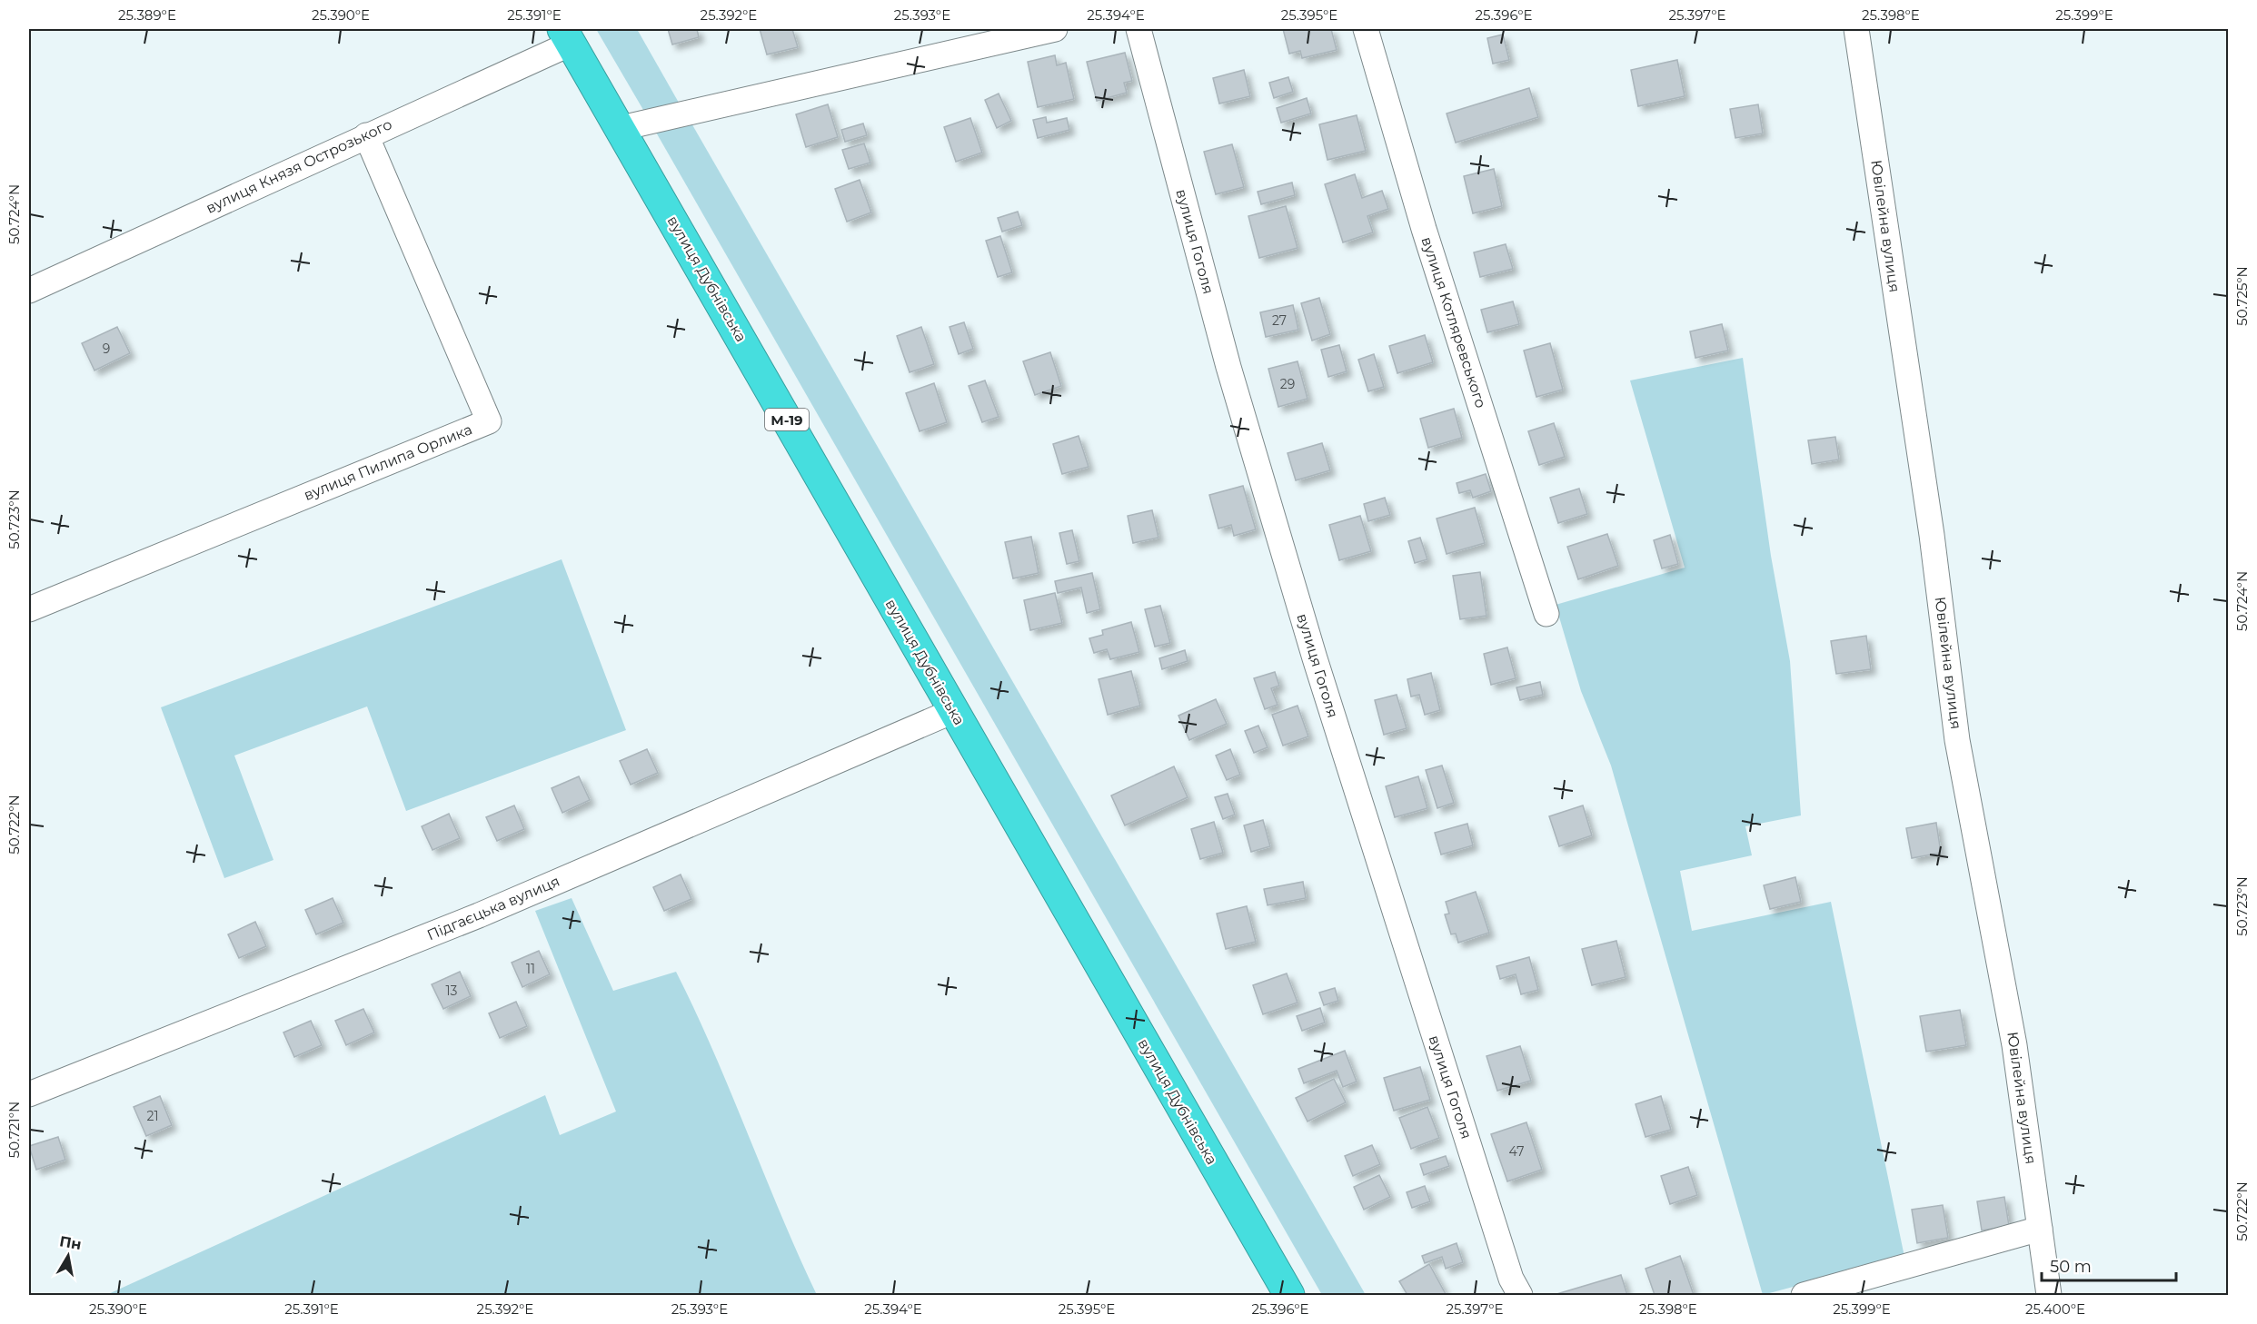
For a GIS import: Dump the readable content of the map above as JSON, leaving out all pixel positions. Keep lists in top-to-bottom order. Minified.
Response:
{"streets":{"highway":["вулиця Дубнівська","М-19"],"street":["вулиця Князя Острозького","Ювілейна вулиця","вулиця Гоголя","вулиця Котляревського","вулиця Пилипа Орлика","Підгаєцька вулиця"]},"crossings":[["вулиця Князя Острозького","вулиця Дубнівська"],["вулиця Князя Острозького","вулиця Пилипа Орлика"],["вулиця Дубнівська","Підгаєцька вулиця"]],"house_numbers":["27","9","29","11","13","21","47"],"scale_bar":"50 m","north":"top","coordinates":["25.389°E","25.390°E","25.391°E","25.392°E","25.393°E","25.394°E","25.395°E","25.396°E","25.397°E","25.398°E","25.399°E","50.724°N","50.725°N","50.723°N","50.722°N","50.721°N","25.400°E"]}
